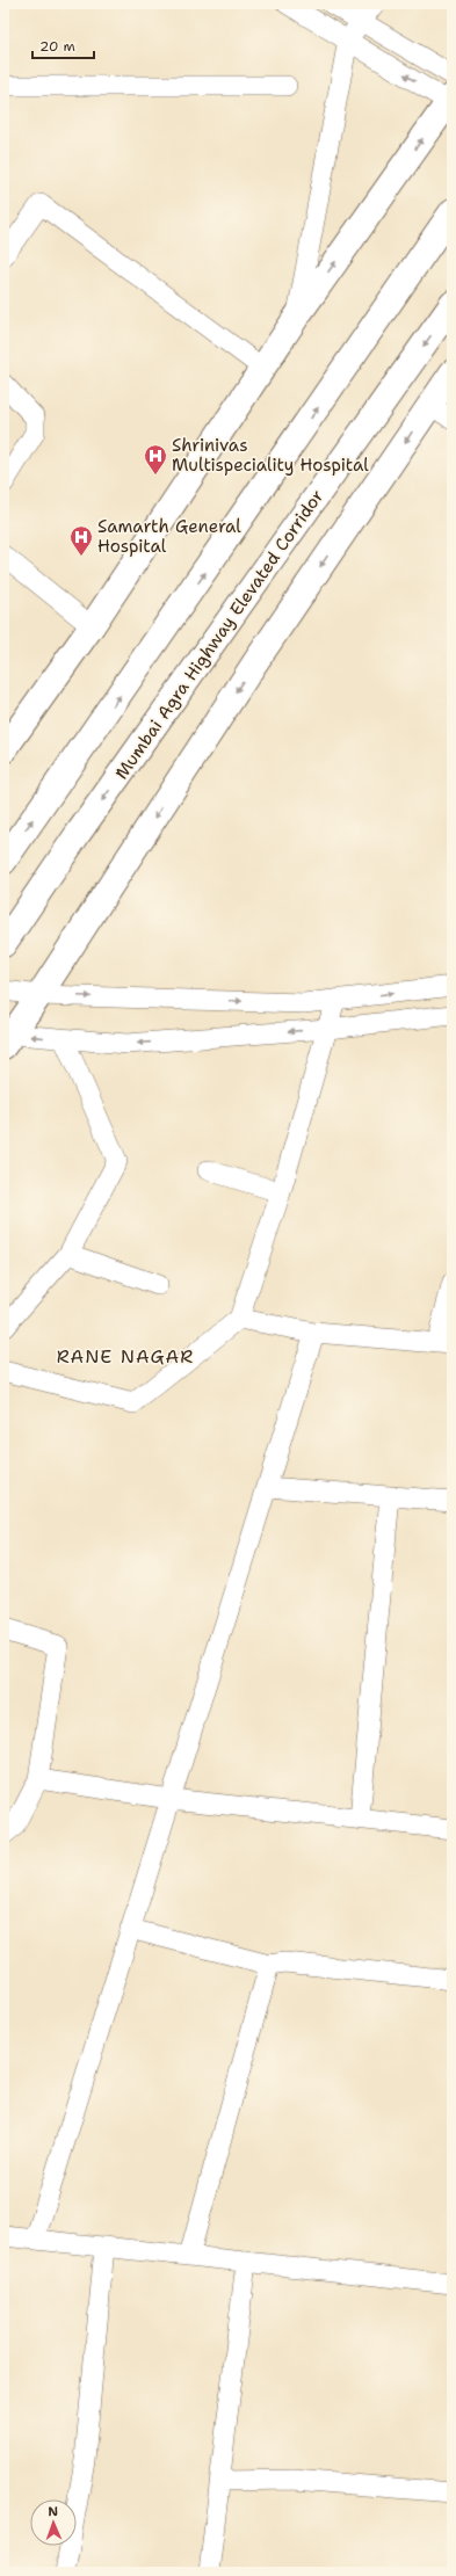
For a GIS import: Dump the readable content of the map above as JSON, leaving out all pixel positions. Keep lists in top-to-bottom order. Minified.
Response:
{"streets":{"main road":["Mumbai Agra Highway Elevated Corridor"]},"districts":["RANE NAGAR"],"places":{"hospital":["Shrinivas Multispeciality Hospital","Samarth General Hospital"]},"scale_bar":"20 m","north":"top"}
